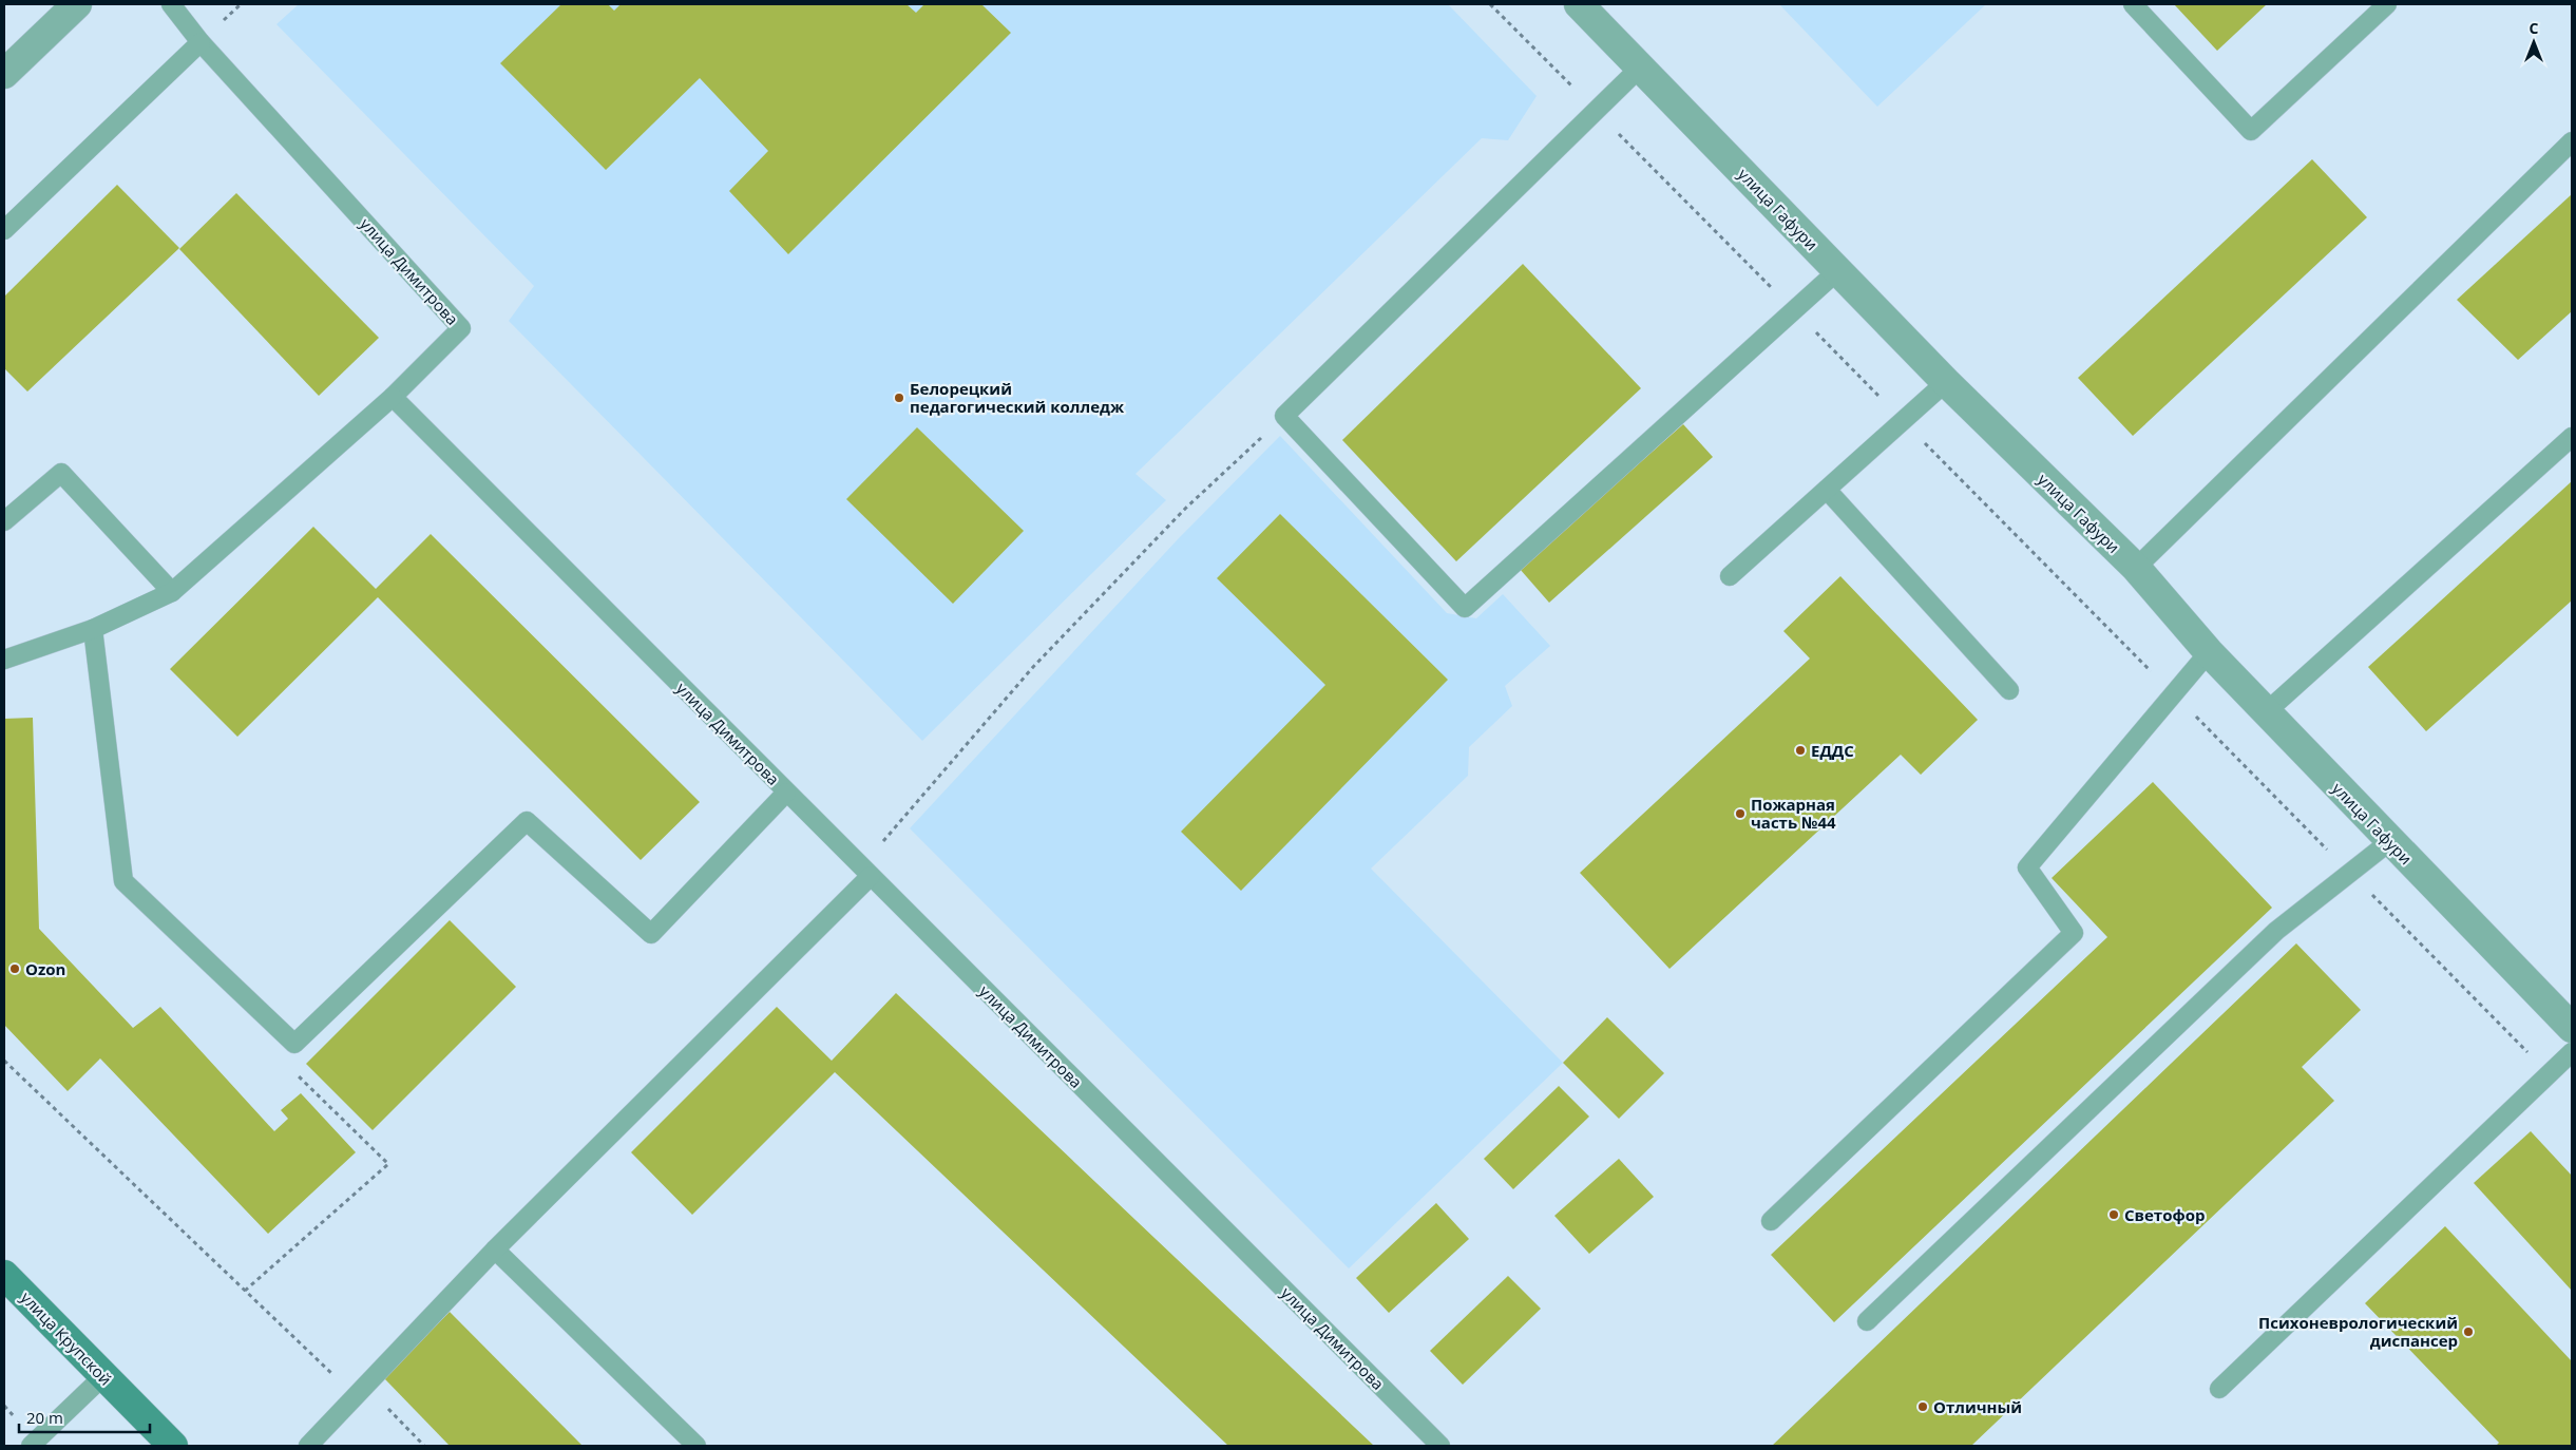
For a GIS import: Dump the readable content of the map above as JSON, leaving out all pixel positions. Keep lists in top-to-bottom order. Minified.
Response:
{"streets":{"main road":["улица Крупской"],"street":["улица Гафури"],"lane":["улица Димитрова"]},"places":["Белорецкий педагогический колледж","ЕДДС","Пожарная часть №44","Ozon","Светофор","Психоневрологический диспансер","Отличный"],"scale_bar":"20 m","north":"top"}
